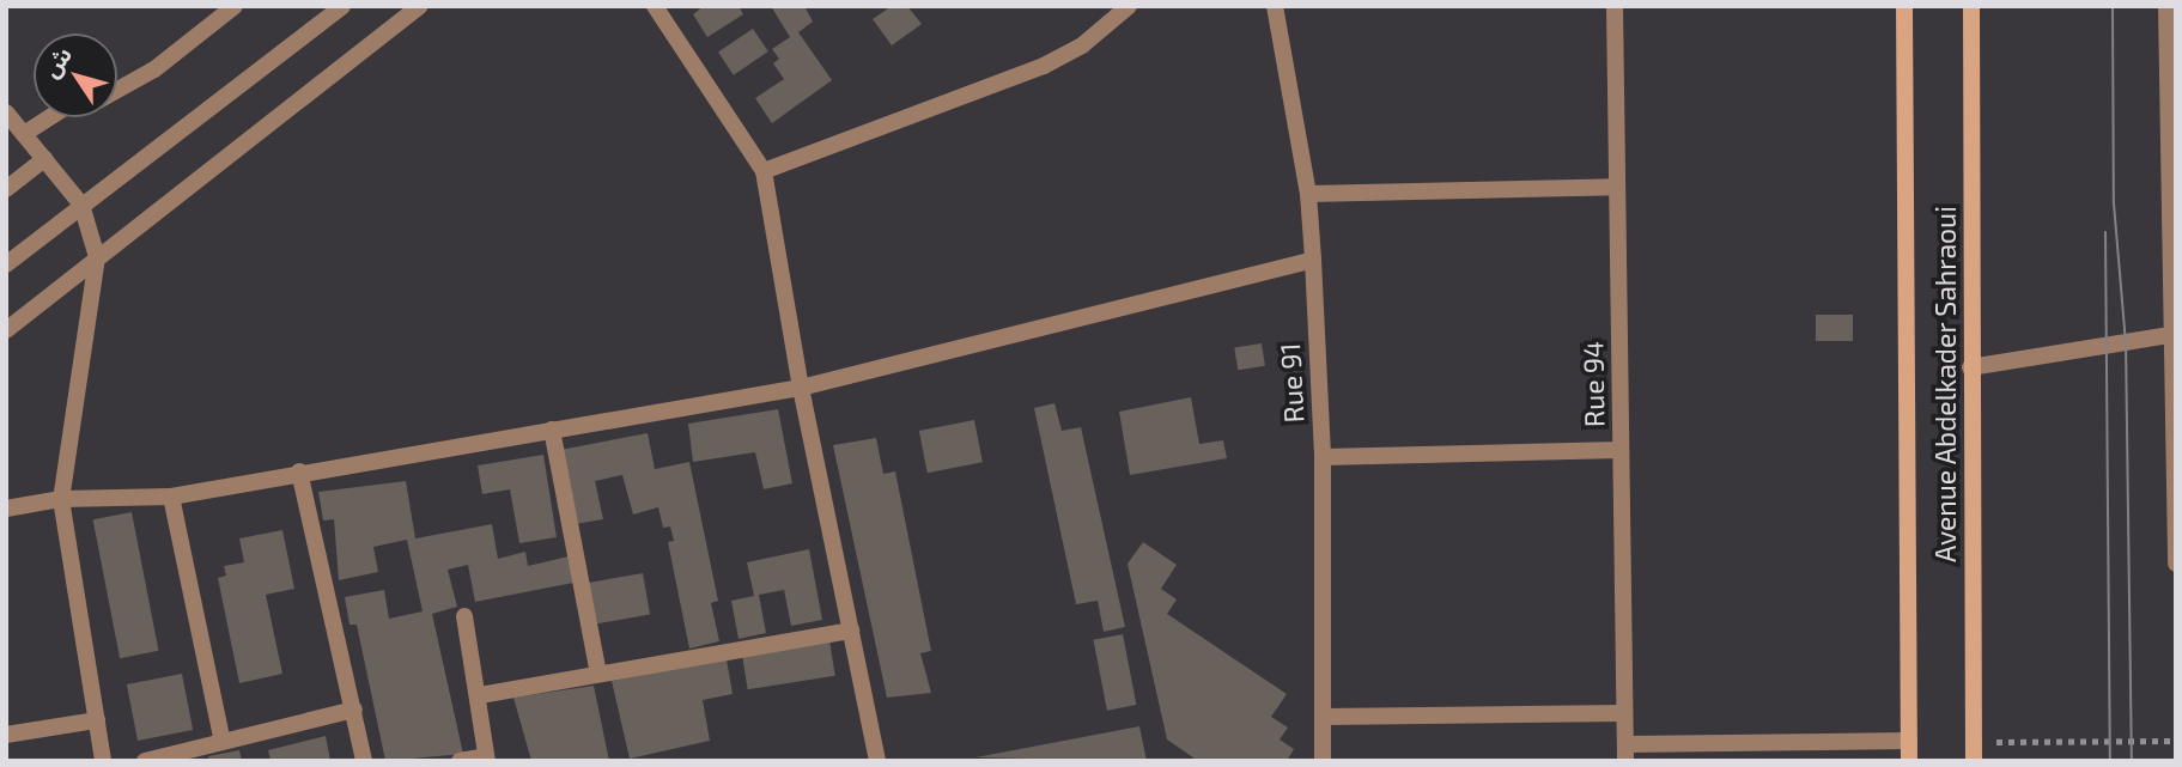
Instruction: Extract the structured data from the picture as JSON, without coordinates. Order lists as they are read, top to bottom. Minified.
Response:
{"streets":{"main road":["Avenue Abdelkader Sahraoui"],"street":["Rue 91","Rue 94"]},"north":"top left"}
